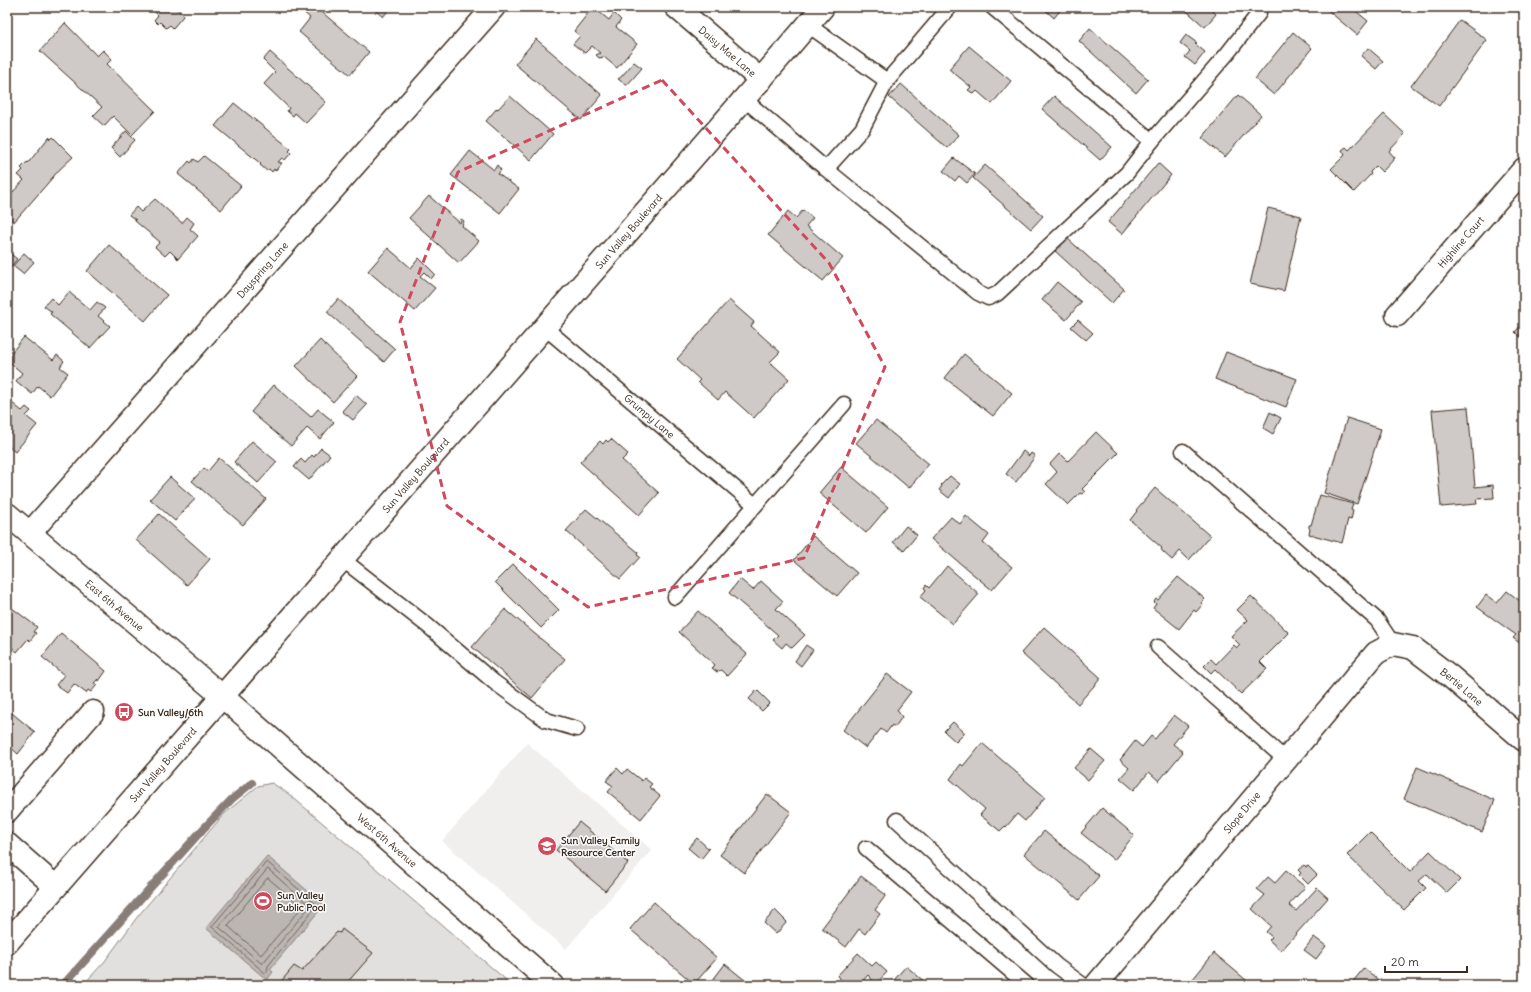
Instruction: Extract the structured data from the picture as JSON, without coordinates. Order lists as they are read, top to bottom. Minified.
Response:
{"streets":{"street":["Daisy Mae Lane","Sun Valley Boulevard","Highline Court","Dayspring Lane","East 6th Avenue","Bertie Lane","Slope Drive","West 6th Avenue"],"lane":["Grumpy Lane"]},"crossings":[["Daisy Mae Lane","Sun Valley Boulevard"],["Sun Valley Boulevard","Grumpy Lane"],["Sun Valley Boulevard","East 6th Avenue"],["Sun Valley Boulevard","West 6th Avenue"],["Dayspring Lane","East 6th Avenue"],["East 6th Avenue","West 6th Avenue"],["Bertie Lane","Slope Drive"]],"places":{"bus stop":["Sun Valley/6th"],"school or university":["Sun Valley Family Resource Center"],"sports":["Sun Valley Public Pool"]},"scale_bar":"20 m"}
